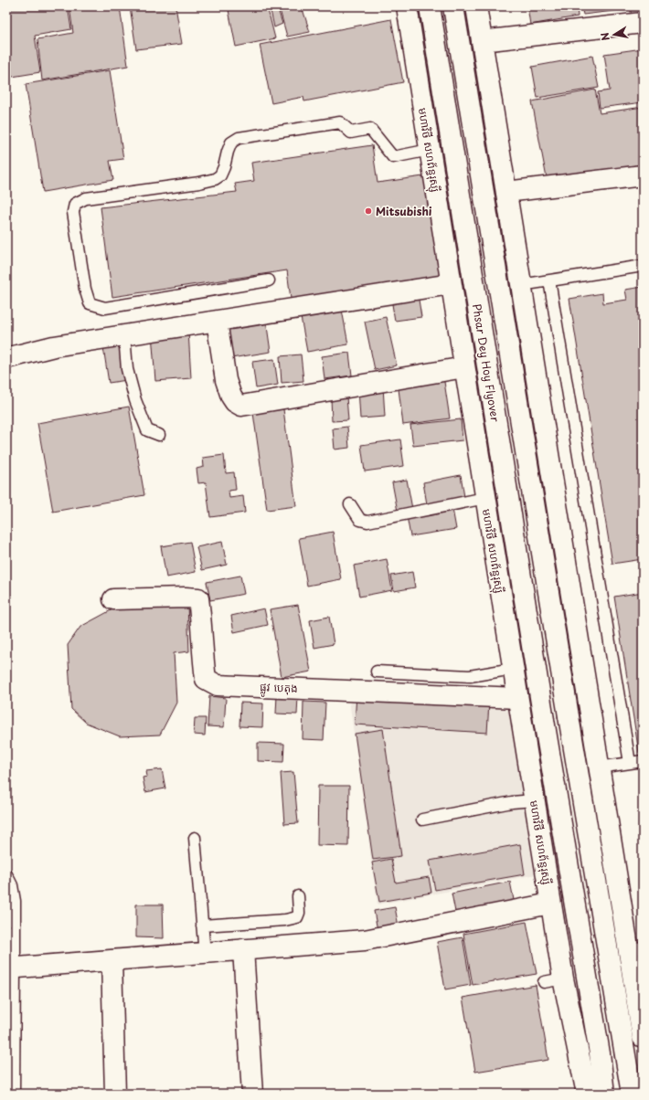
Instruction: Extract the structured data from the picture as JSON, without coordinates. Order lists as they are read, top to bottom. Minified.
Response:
{"streets":{"main road":["មហាវិថី សហព័ន្ធរុស្ស៊ី","Phsar Dey Hoy Flyover","ផ្លូវ បេតុង"]},"crossings":[["មហាវិថី សហព័ន្ធរុស្ស៊ី","ផ្លូវ បេតុង"]],"places":["Mitsubishi"],"north":"left"}
